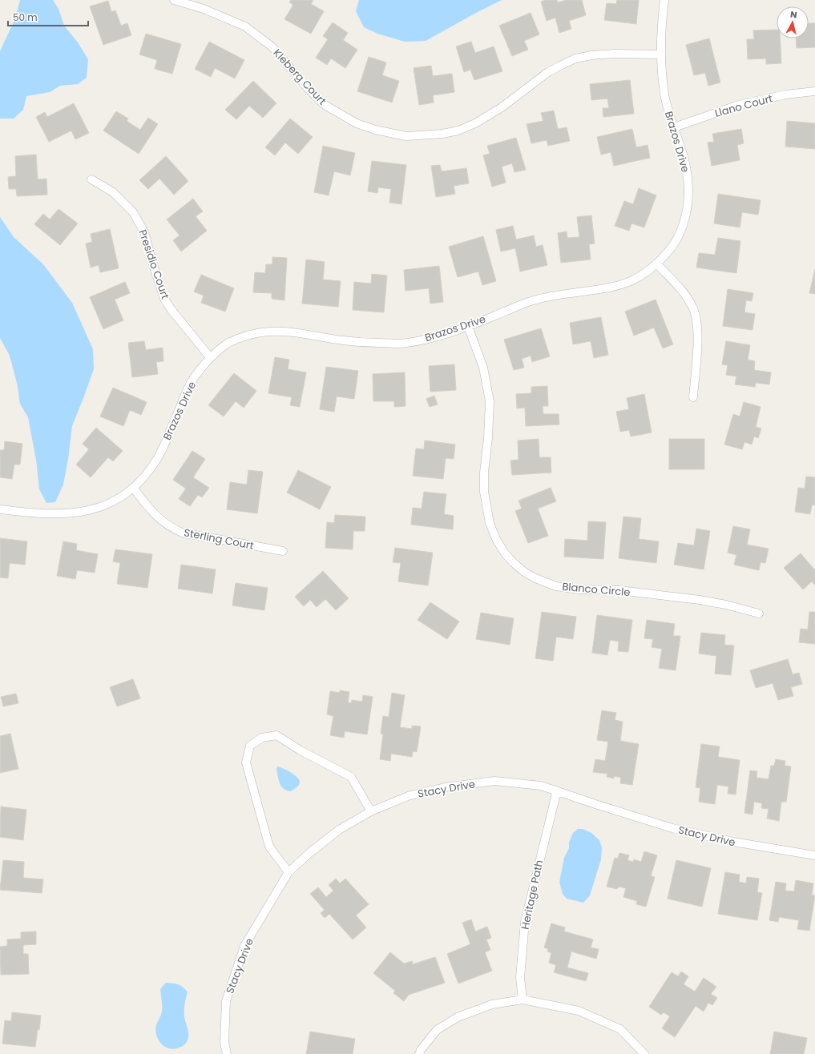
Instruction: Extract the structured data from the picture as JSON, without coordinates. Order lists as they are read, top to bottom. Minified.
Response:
{"streets":{"street":["Kleberg Court","Llano Court","Brazos Drive","Presidio Court","Sterling Court","Blanco Circle","Stacy Drive","Heritage Path"]},"crossings":[["Kleberg Court","Brazos Drive"],["Llano Court","Brazos Drive"],["Brazos Drive","Presidio Court"],["Brazos Drive","Sterling Court"],["Brazos Drive","Blanco Circle"],["Stacy Drive","Heritage Path"]],"scale_bar":"50 m","north":"top"}
